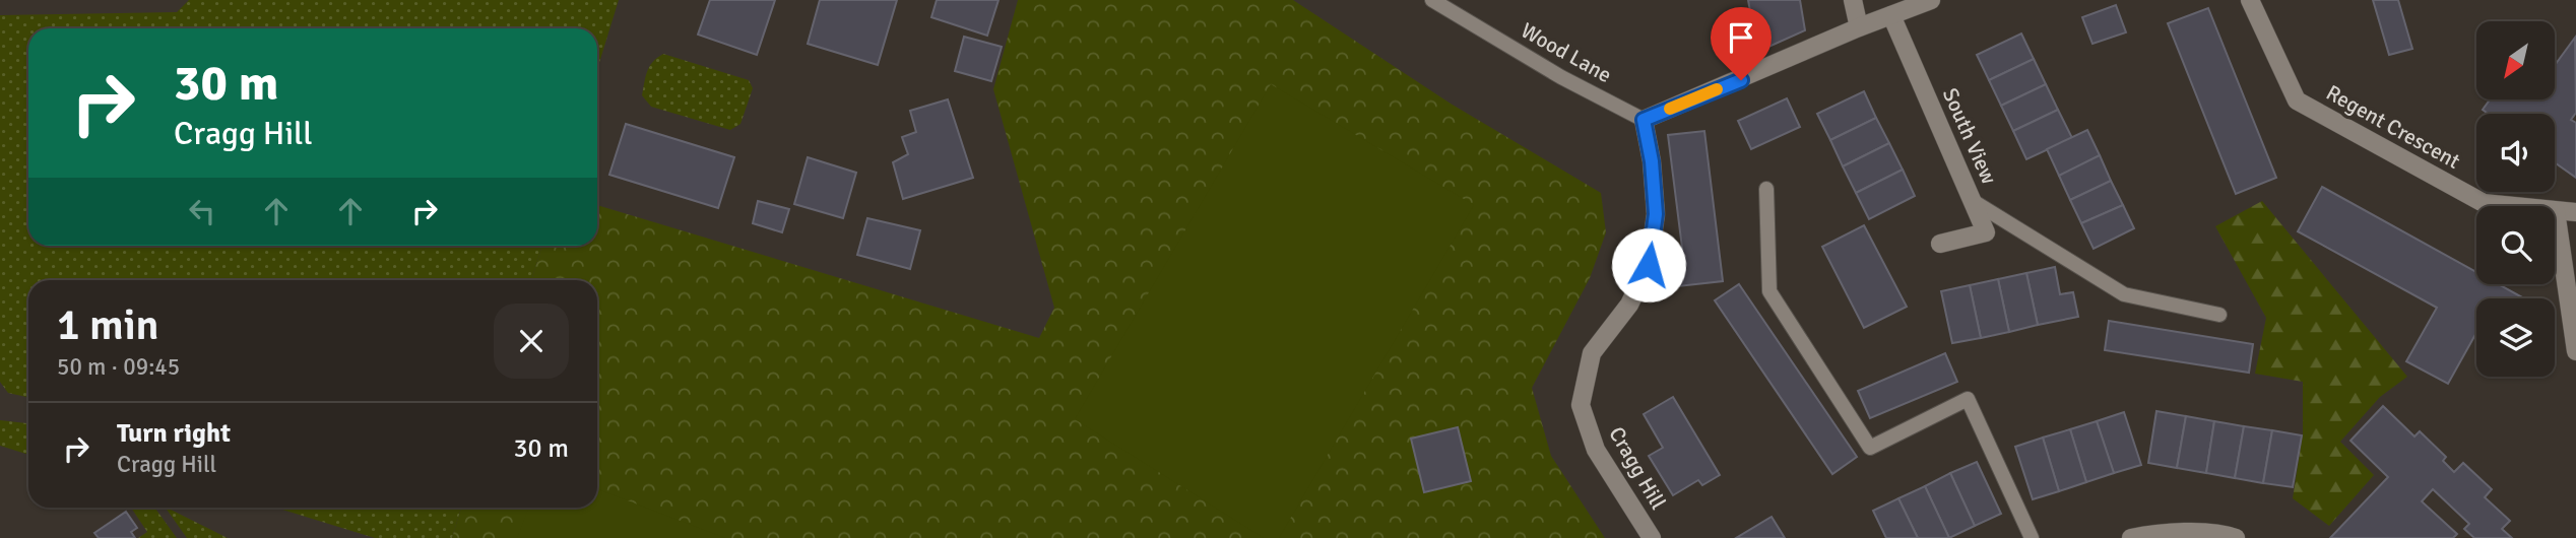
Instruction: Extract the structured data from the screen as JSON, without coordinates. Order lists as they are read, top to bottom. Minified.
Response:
{"streets":{"street":["Regent Crescent","South View","Cragg Hill"],"lane":["Wood Lane"]},"crossings":[["Wood Lane","Cragg Hill"]],"north":"bottom left","page":{"turn":["30 m","Cragg Hill"],"heading":["1 min","50 m · 09:45"],"list":[{"name":"Turn right","note":"Cragg Hill","value":"30 m"}]}}
